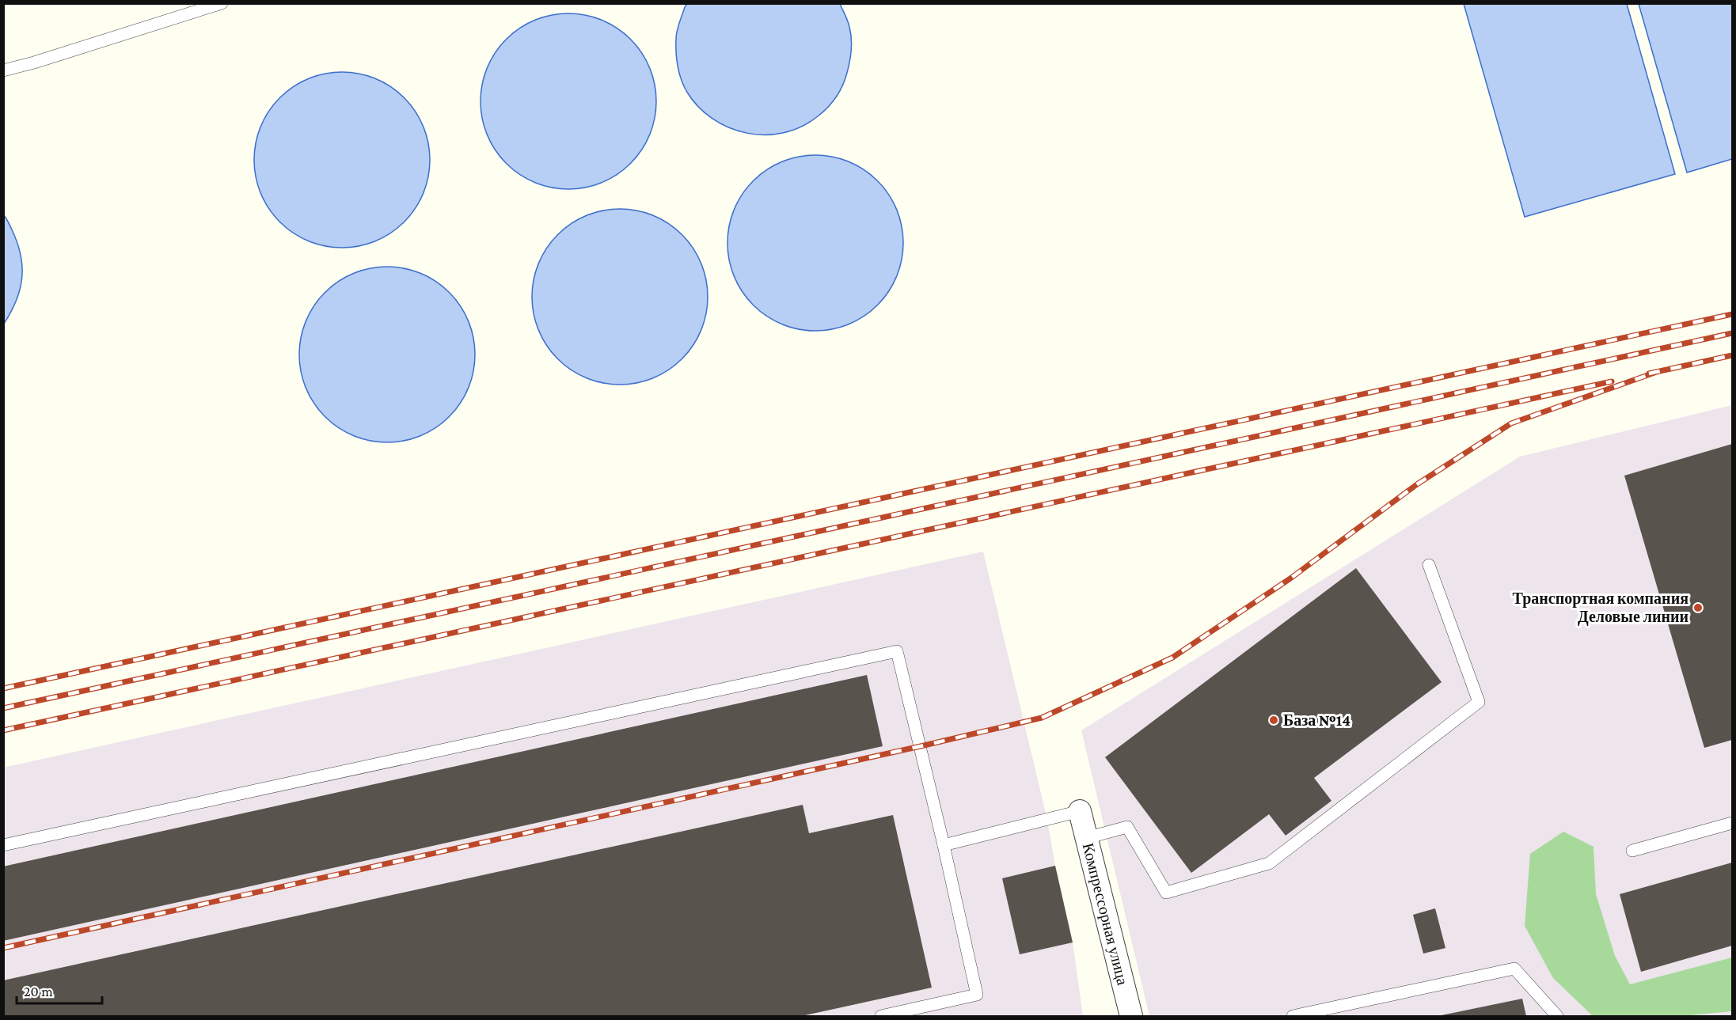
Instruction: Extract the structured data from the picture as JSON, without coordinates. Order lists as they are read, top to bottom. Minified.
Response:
{"streets":{"street":["Компрессорная улица"]},"places":["Транспортная компания Деловые линии","База №14"],"scale_bar":"20 m"}
